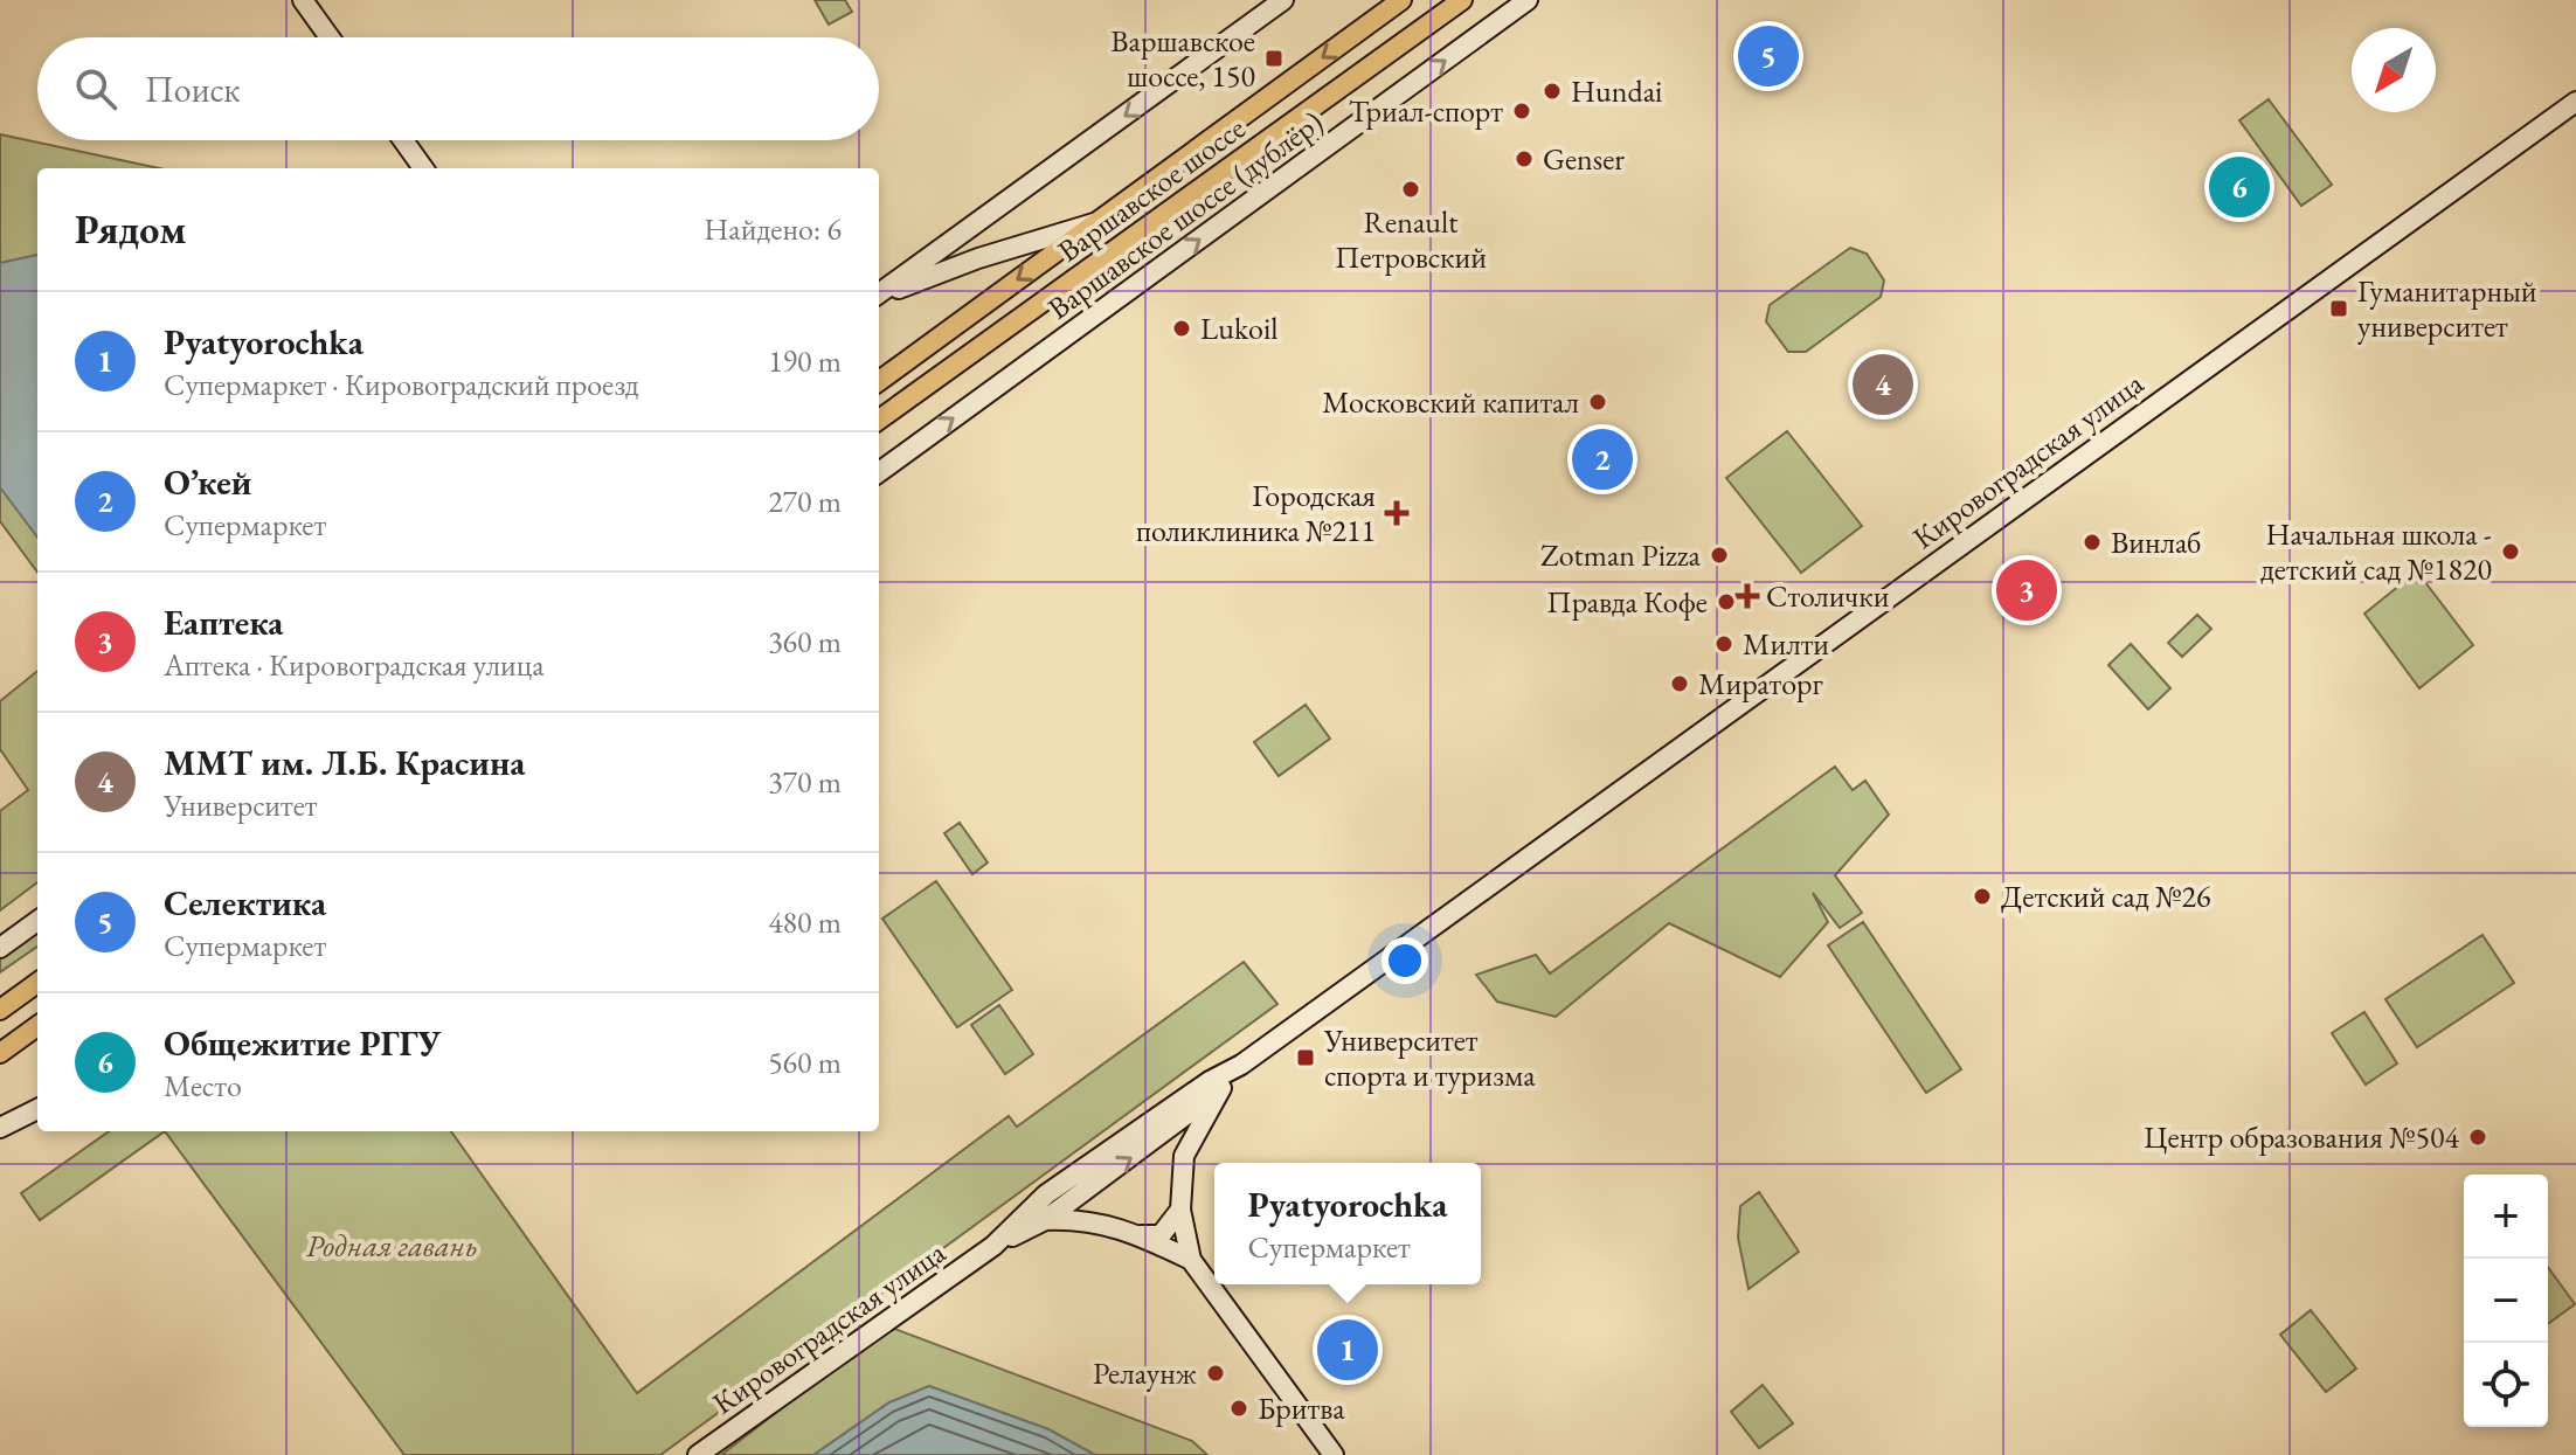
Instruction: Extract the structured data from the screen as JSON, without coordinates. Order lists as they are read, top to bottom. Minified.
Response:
{"streets":{"main road":["Варшавское шоссе"],"street":["Варшавское шоссе (дублёр)","Кировоградская улица"]},"parks":["Родная гавань"],"places":{"transit":["Варшавское шоссе, 150","Гуманитарный университет","Университет спорта и туризма"],"other":["Hundai","Триал-спорт","Genser","Renault Петровский","Lukoil","Московский капитал","Винлаб","Начальная школа - детский сад №1820","Zotman Pizza","Правда Кофе","Милти","Мираторг","Детский сад №26","Центр образования №504","Релаунж","Бритва"],"health":["Городская поликлиника №211","Столички"]},"north":"bottom left","page":{"pins":["5","6","4","2","3","1"],"search":"Поиск","heading":["Рядом","Найдено: 6"],"list":[{"mark":"1","name":"Pyatyorochka","note":"Супермаркет · Кировоградский проезд","value":"190 m"},{"mark":"2","name":"О’кей","note":"Супермаркет","value":"270 m"},{"mark":"3","name":"Еаптека","note":"Аптека · Кировоградская улица","value":"360 m"},{"mark":"4","name":"ММТ им. Л.Б. Красина","note":"Университет","value":"370 m"},{"mark":"5","name":"Селектика","note":"Супермаркет","value":"480 m"},{"mark":"6","name":"Общежитие РГГУ","note":"Место","value":"560 m"}],"popup":["Pyatyorochka","Супермаркет"],"map_buttons":["+","−"]}}
